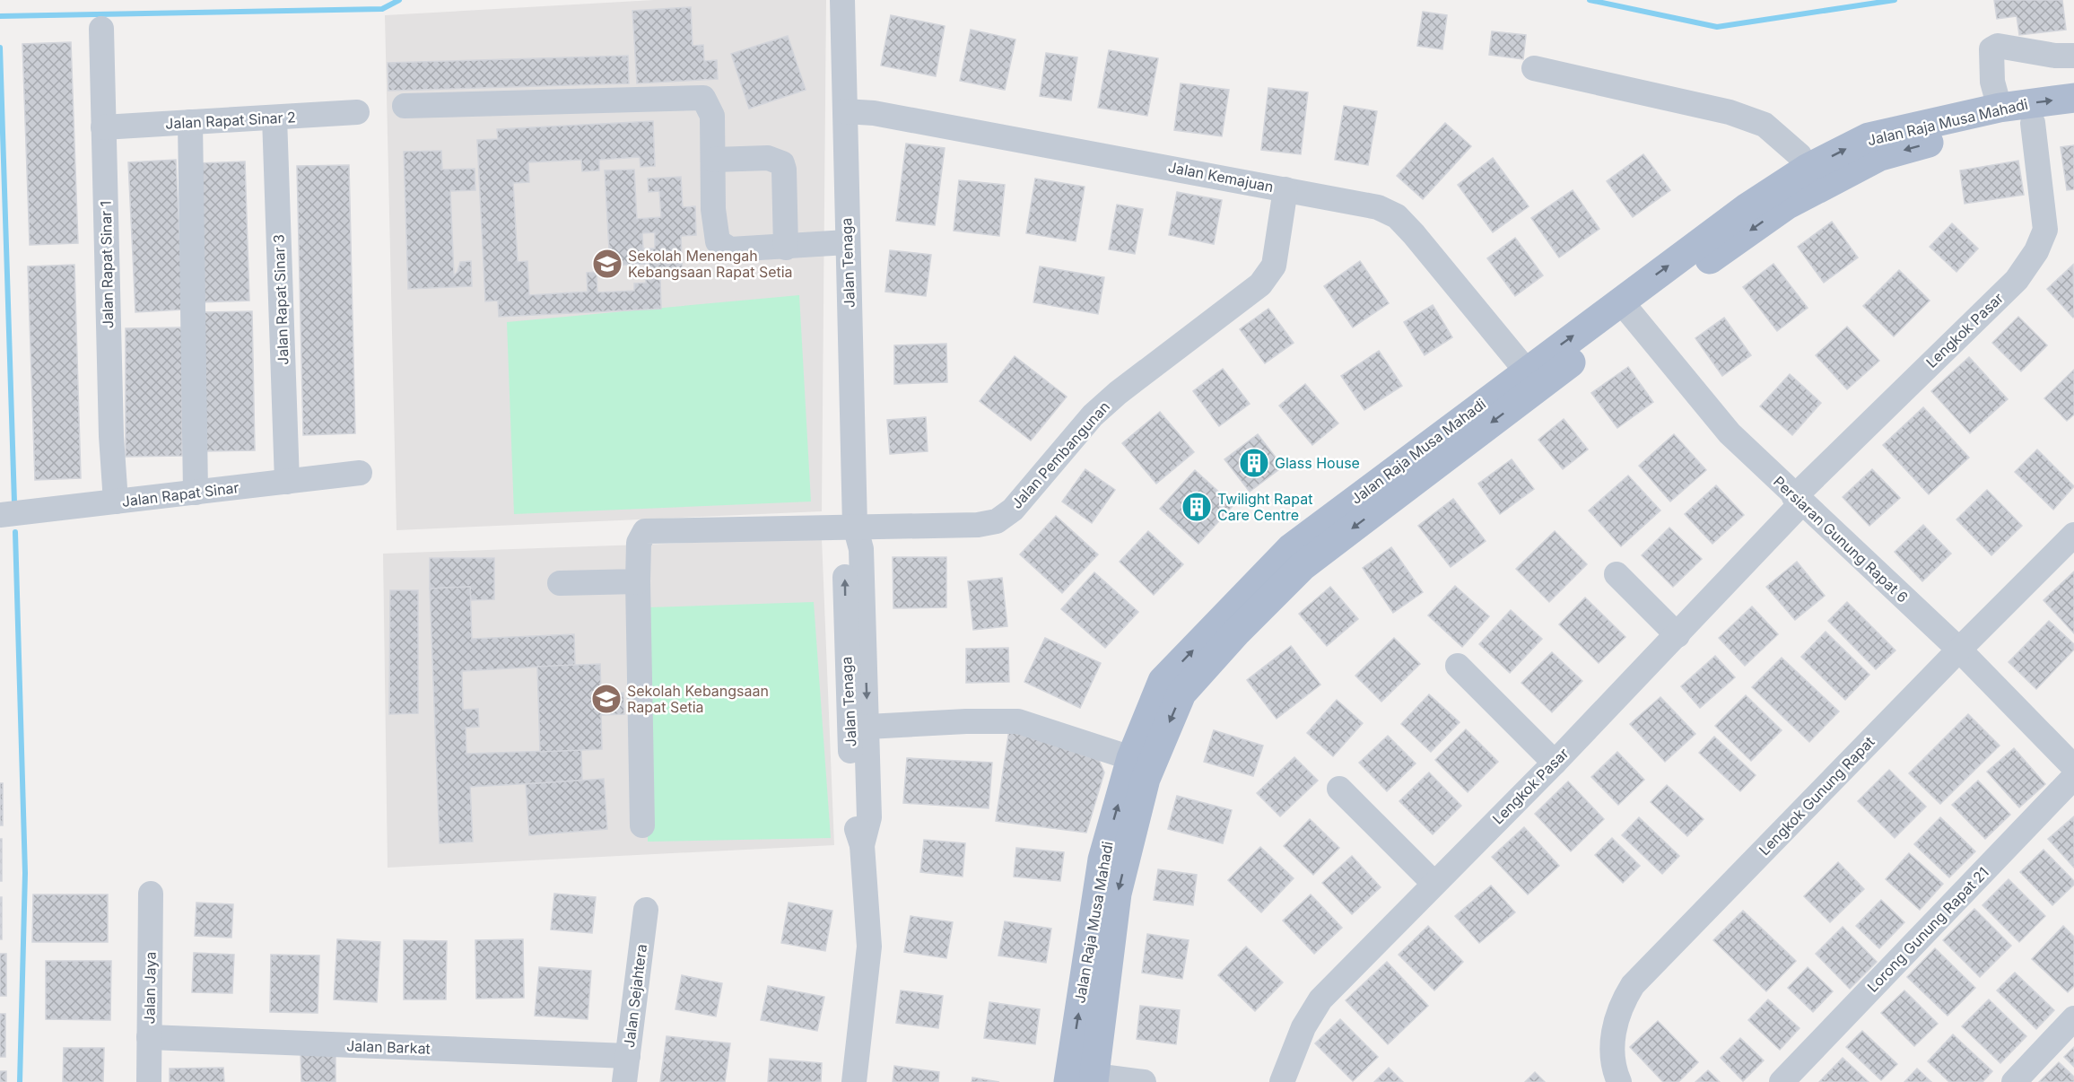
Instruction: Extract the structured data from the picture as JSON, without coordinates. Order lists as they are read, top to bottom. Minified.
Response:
{"streets":{"main road":["Jalan Raja Musa Mahadi"],"street":["Jalan Rapat Sinar 2","Jalan Kemajuan","Jalan Tenaga","Jalan Rapat Sinar 1","Jalan Rapat Sinar 3","Lengkok Pasar","Jalan Pembangunan","Jalan Rapat Sinar","Persiaran Gunung Rapat 6","Lengkok Gunung Rapat","Lorong Gunung Rapat 21","Jalan Jaya","Jalan Sejahtera","Jalan Barkat"]},"crossings":[["Jalan Rapat Sinar 2","Jalan Rapat Sinar 1"],["Jalan Rapat Sinar 2","Jalan Rapat Sinar 3"],["Jalan Raja Musa Mahadi","Jalan Kemajuan"],["Jalan Raja Musa Mahadi","Lengkok Pasar"],["Jalan Raja Musa Mahadi","Persiaran Gunung Rapat 6"],["Jalan Kemajuan","Jalan Tenaga"],["Jalan Kemajuan","Jalan Pembangunan"],["Jalan Tenaga","Jalan Pembangunan"],["Jalan Rapat Sinar 1","Jalan Rapat Sinar"],["Jalan Rapat Sinar 3","Jalan Rapat Sinar"],["Lengkok Pasar","Persiaran Gunung Rapat 6"],["Persiaran Gunung Rapat 6","Lengkok Gunung Rapat"],["Jalan Jaya","Jalan Barkat"],["Jalan Sejahtera","Jalan Barkat"]],"places":{"school or university":["Sekolah Menengah Kebangsaan Rapat Setia","Sekolah Kebangsaan Rapat Setia"],"building":["Glass House","Twilight Rapat Care Centre"]}}
